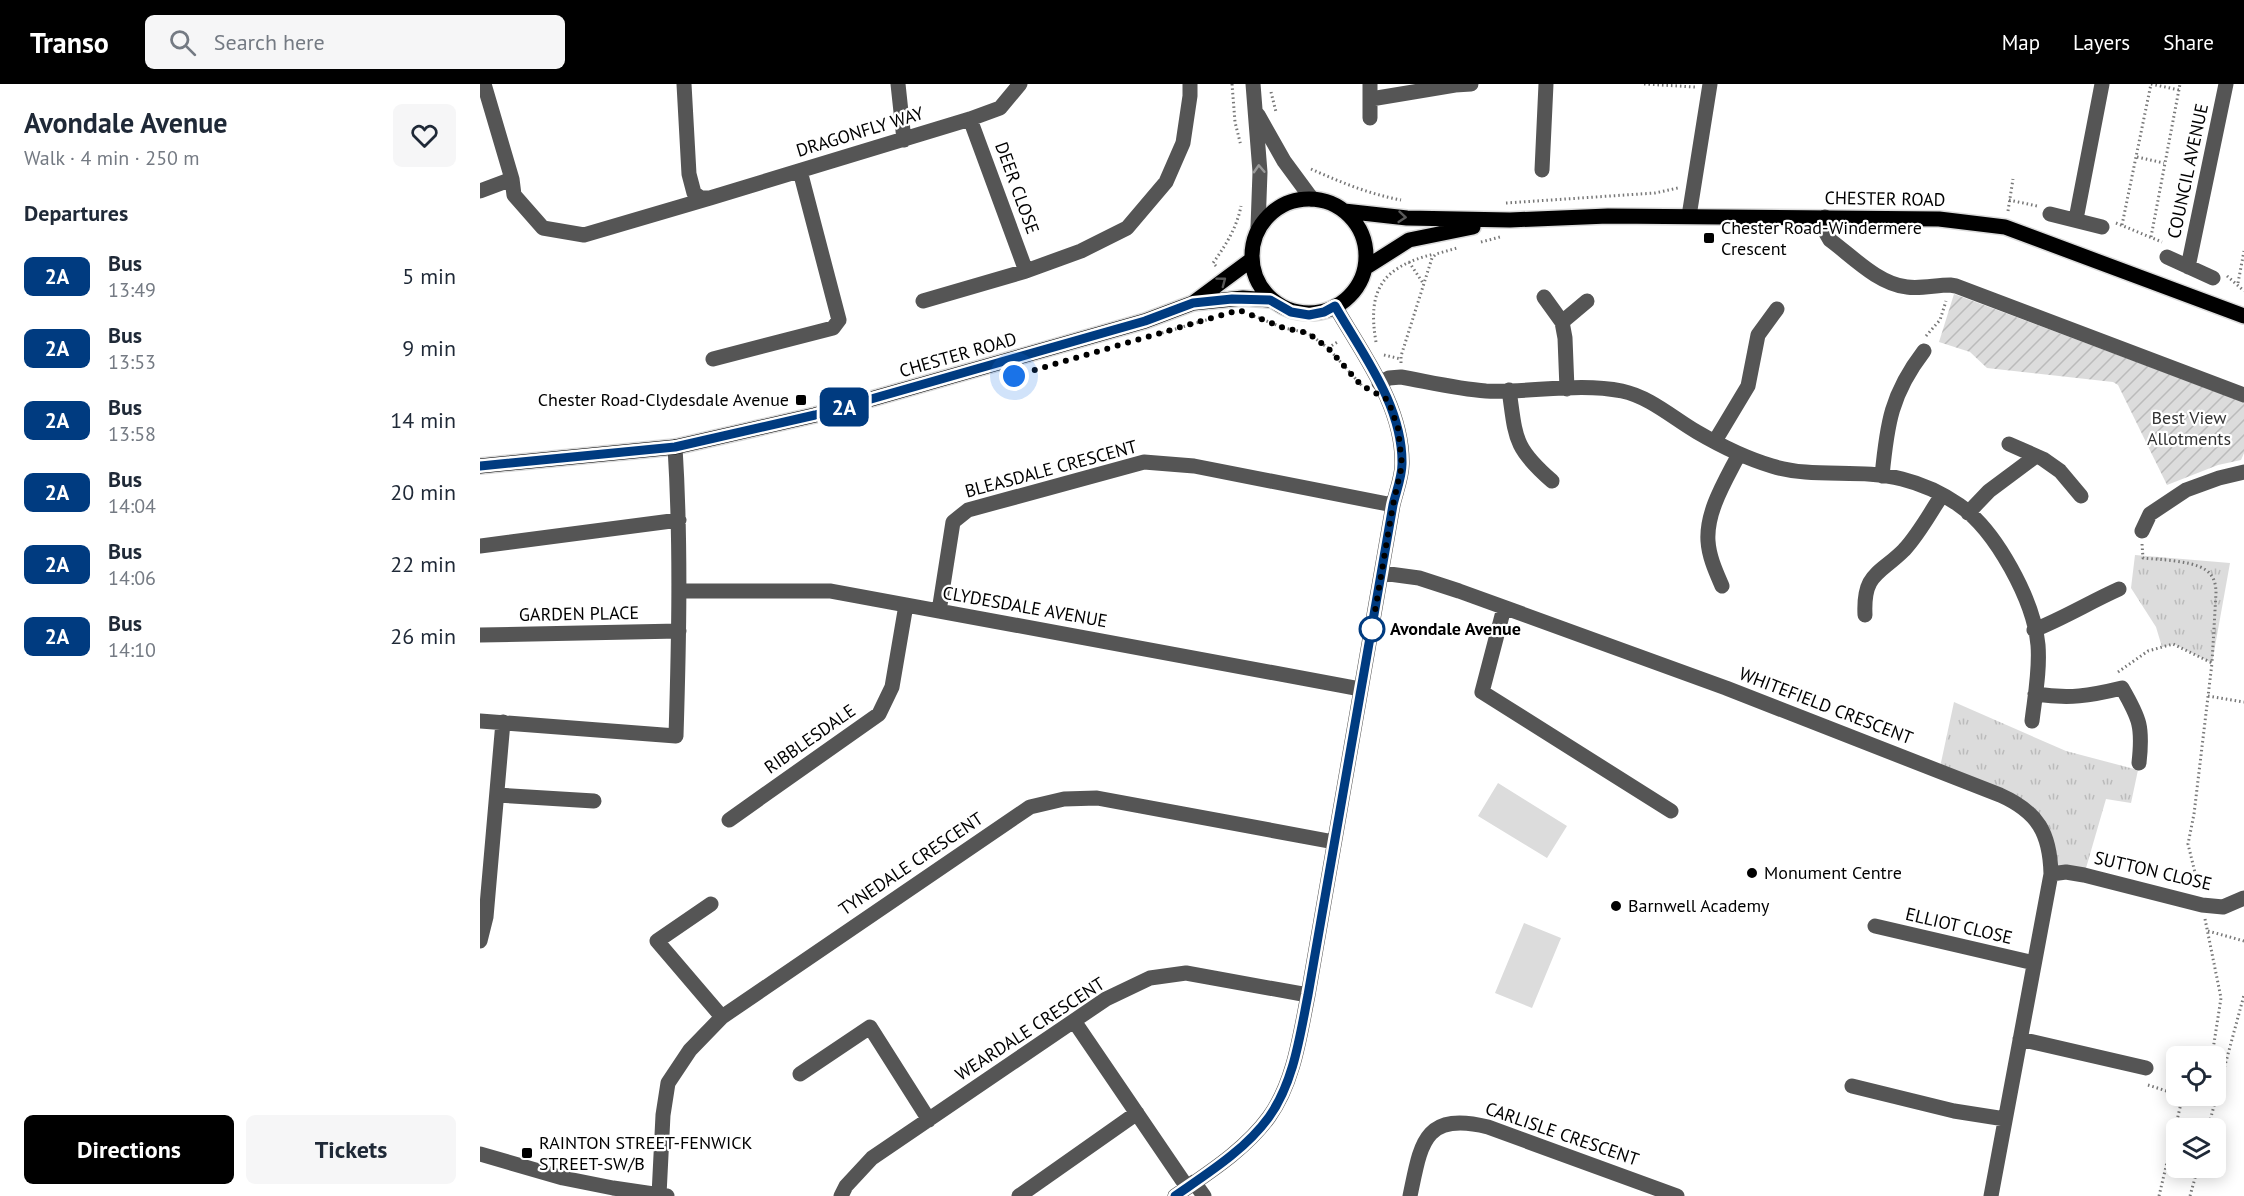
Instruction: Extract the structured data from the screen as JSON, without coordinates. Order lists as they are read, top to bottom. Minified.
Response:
{"streets":{"main road":["CHESTER ROAD"],"street":["DRAGONFLY WAY","COUNCIL AVENUE","DEER CLOSE","BLEASDALE CRESCENT","CLYDESDALE AVENUE","GARDEN PLACE","WHITEFIELD CRESCENT","RIBBLESDALE","TYNEDALE CRESCENT","SUTTON CLOSE","ELLIOT CLOSE","WEARDALE CRESCENT","CARLISLE CRESCENT"]},"crossings":[["DRAGONFLY WAY","DEER CLOSE"],["BLEASDALE CRESCENT","CLYDESDALE AVENUE"],["CLYDESDALE AVENUE","RIBBLESDALE"],["WHITEFIELD CRESCENT","SUTTON CLOSE"],["WHITEFIELD CRESCENT","ELLIOT CLOSE"]],"parks":["Best View Allotments"],"places":{"transit":["Chester Road-Windermere Crescent","Chester Road-Clydesdale Avenue","RAINTON STREET-FENWICK STREET-SW/B"],"other":["Avondale Avenue","Monument Centre","Barnwell Academy"]},"lines":["bus line 2A"],"page":{"header":"Transo","search":"Search here","nav":["Map","Layers","Share"],"heading":[["Avondale Avenue","Walk · 4 min · 250 m"],"Departures"],"on_map":"2A","list":[{"mark":"2A","name":"Bus","note":"13:49","value":"5 min"},{"mark":"2A","name":"Bus","note":"13:53","value":"9 min"},{"mark":"2A","name":"Bus","note":"13:58","value":"14 min"},{"mark":"2A","name":"Bus","note":"14:04","value":"20 min"},{"mark":"2A","name":"Bus","note":"14:06","value":"22 min"},{"mark":"2A","name":"Bus","note":"14:10","value":"26 min"}],"buttons":["Directions","Tickets"]}}
